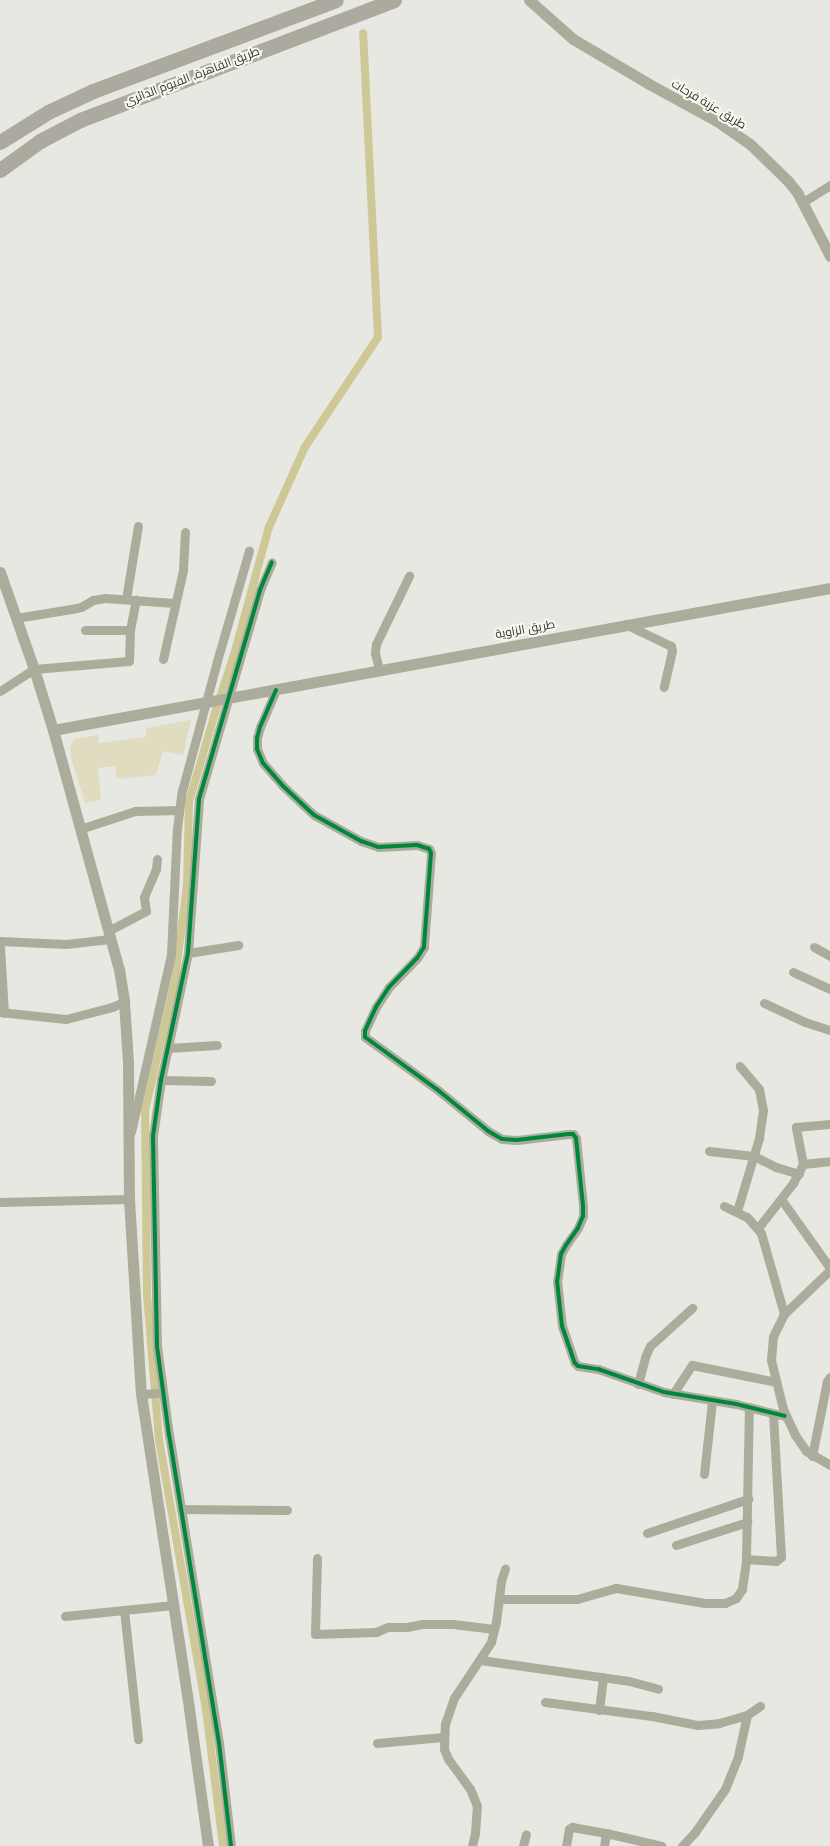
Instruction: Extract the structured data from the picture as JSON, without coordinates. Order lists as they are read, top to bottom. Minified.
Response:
{"streets":{"highway":["طريق القاهرة, الفيوم الدائري"],"street":["طريق عزبة فرحات","طريق الزاوية"]}}
